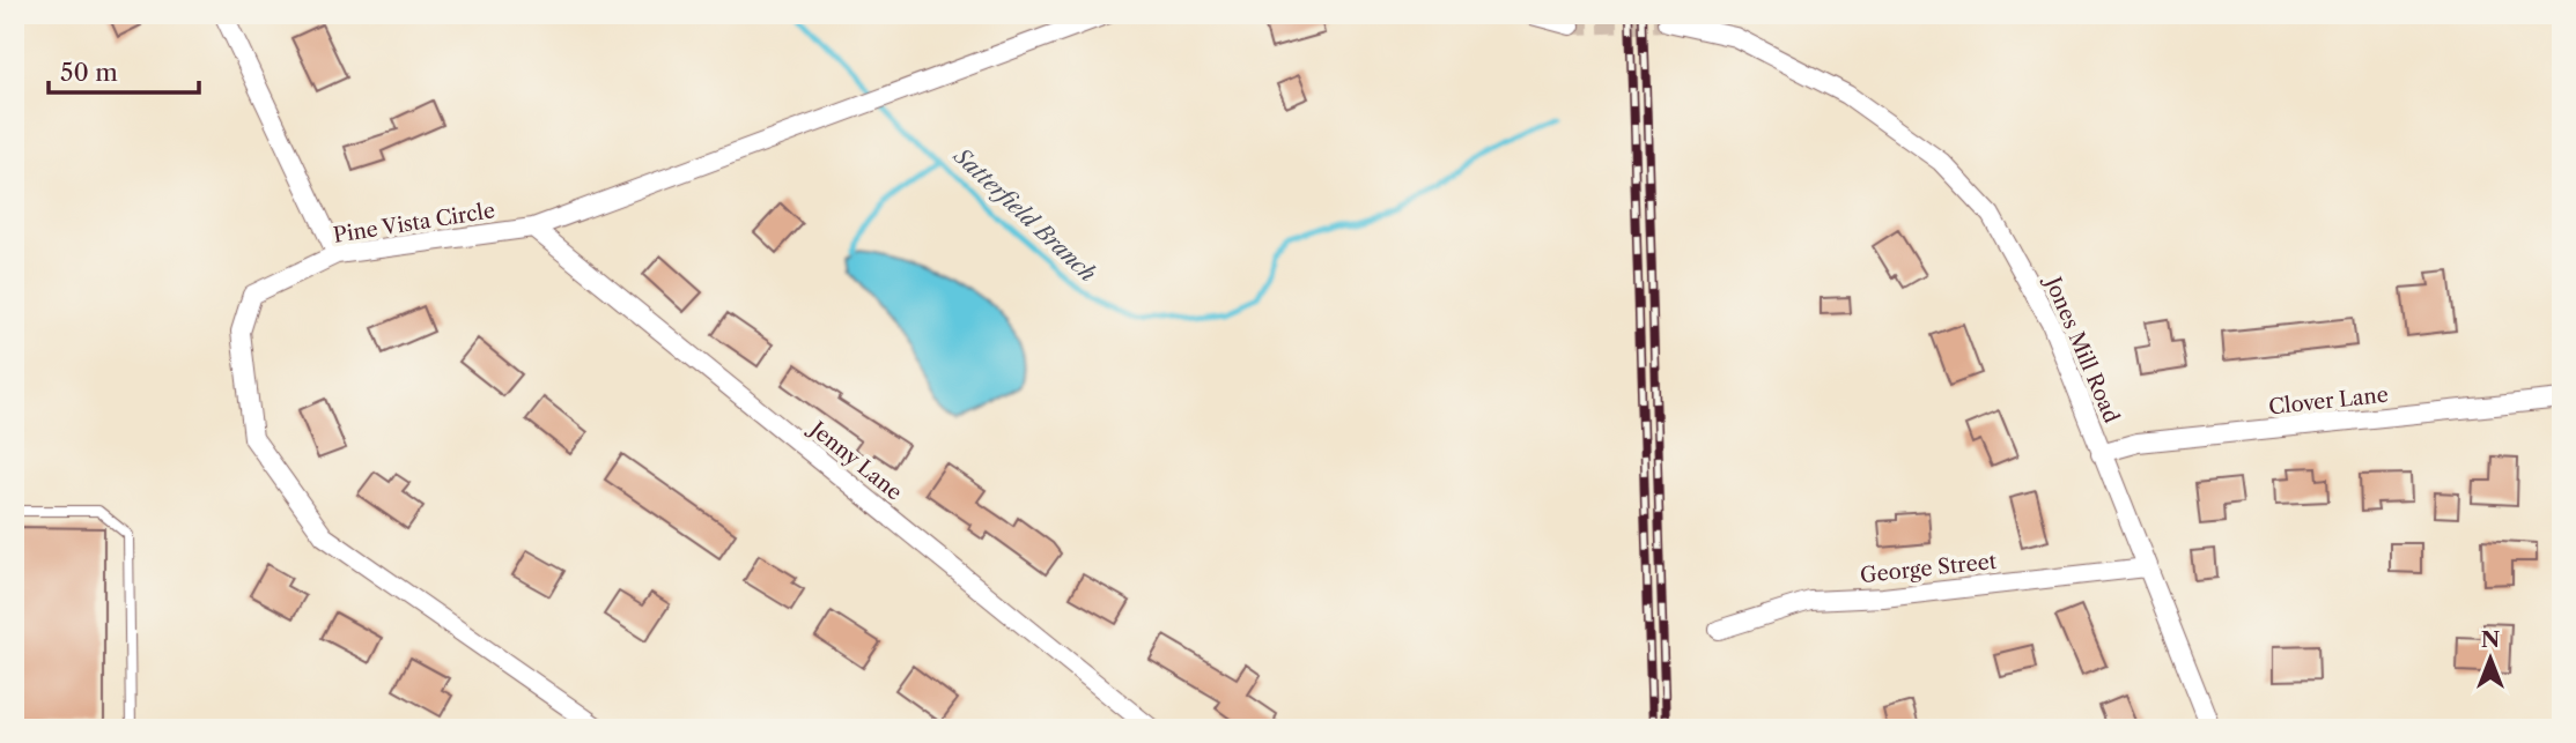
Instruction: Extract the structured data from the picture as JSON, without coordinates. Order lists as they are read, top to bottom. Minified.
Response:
{"streets":{"street":["Pine Vista Circle","Jones Mill Road","Clover Lane","Jenny Lane","George Street"]},"crossings":[["Pine Vista Circle","Jenny Lane"],["Jones Mill Road","Clover Lane"],["Jones Mill Road","George Street"]],"water":["Satterfield Branch"],"scale_bar":"50 m","north":"top"}
